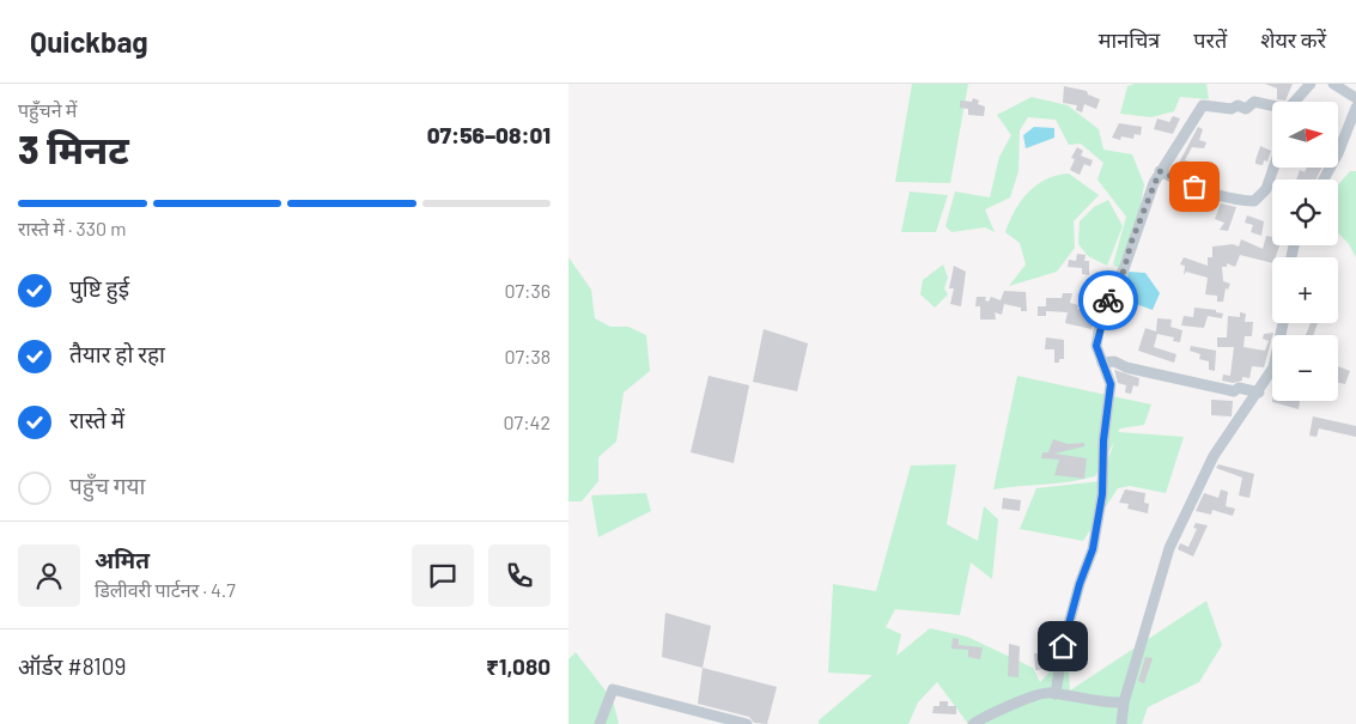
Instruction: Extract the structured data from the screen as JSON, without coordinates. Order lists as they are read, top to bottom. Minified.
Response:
{"north":"right","page":{"header":"Quickbag","nav":["मानचित्र","परतें","शेयर करें"],"heading":["3 मिनट","पहुँचने में","07:56–08:01"],"panel":["अमित","डिलीवरी पार्टनर · 4.7","ऑर्डर #8109","₹1,080"],"map_buttons":["+","−"],"bar":"रास्ते में · 330 m","list":[["पुष्टि हुई","07:36"],["तैयार हो रहा","07:38"],["रास्ते में","07:42"],"पहुँच गया"]}}
